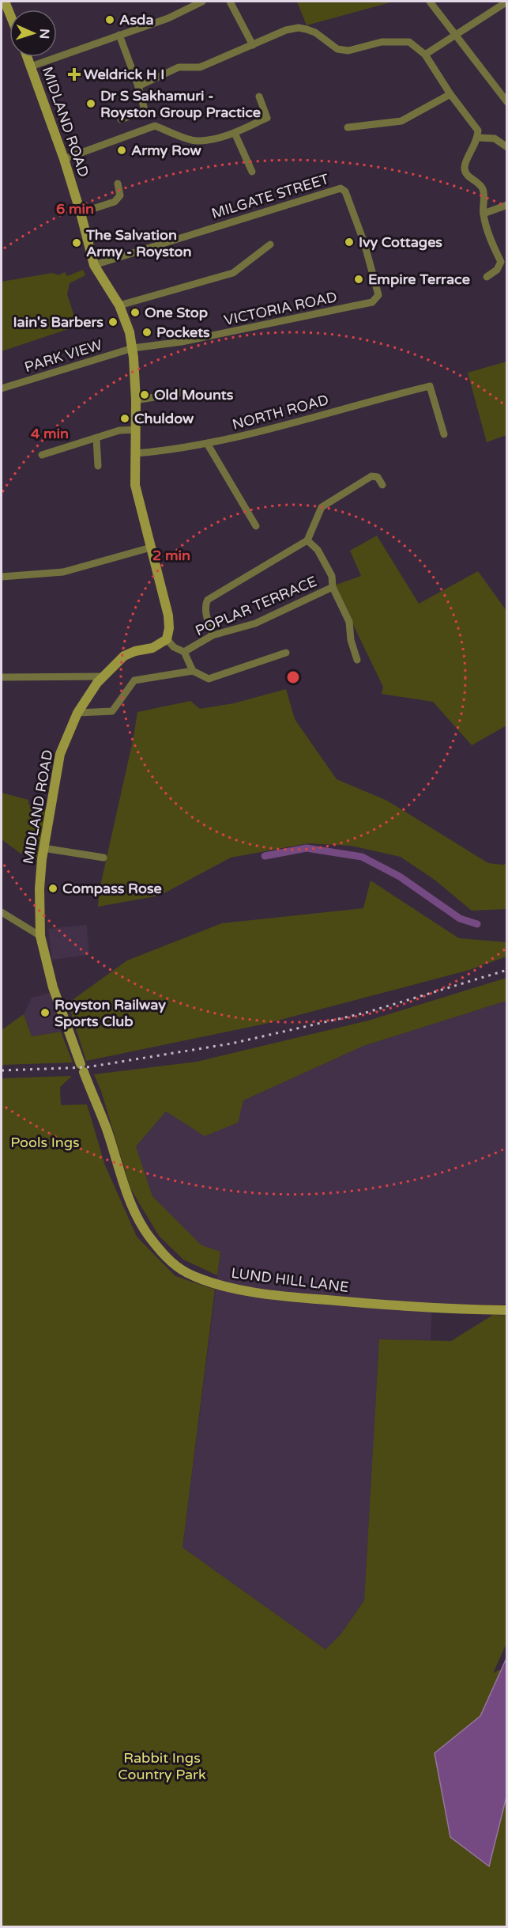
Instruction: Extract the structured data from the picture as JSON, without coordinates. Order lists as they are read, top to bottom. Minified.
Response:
{"streets":{"main road":["MIDLAND ROAD","LUND HILL LANE"],"street":["MILGATE STREET","VICTORIA ROAD","PARK VIEW","NORTH ROAD","POPLAR TERRACE"]},"crossings":[["MIDLAND ROAD","MILGATE STREET"],["MIDLAND ROAD","VICTORIA ROAD"],["MIDLAND ROAD","PARK VIEW"],["MIDLAND ROAD","NORTH ROAD"],["MIDLAND ROAD","POPLAR TERRACE"],["MIDLAND ROAD","LUND HILL LANE"],["MILGATE STREET","VICTORIA ROAD"],["VICTORIA ROAD","PARK VIEW"]],"parks":["Pools Ings","Rabbit Ings Country Park"],"places":{"other":["Asda","Dr S Sakhamuri - Royston Group Practice","Army Row","Ivy Cottages","The Salvation Army - Royston","Empire Terrace","One Stop","Iain's Barbers","Pockets","Old Mounts","Chuldow","Compass Rose","Royston Railway Sports Club"],"health":["Weldrick H I"]},"north":"right","rings":["6 min","4 min","2 min"]}
